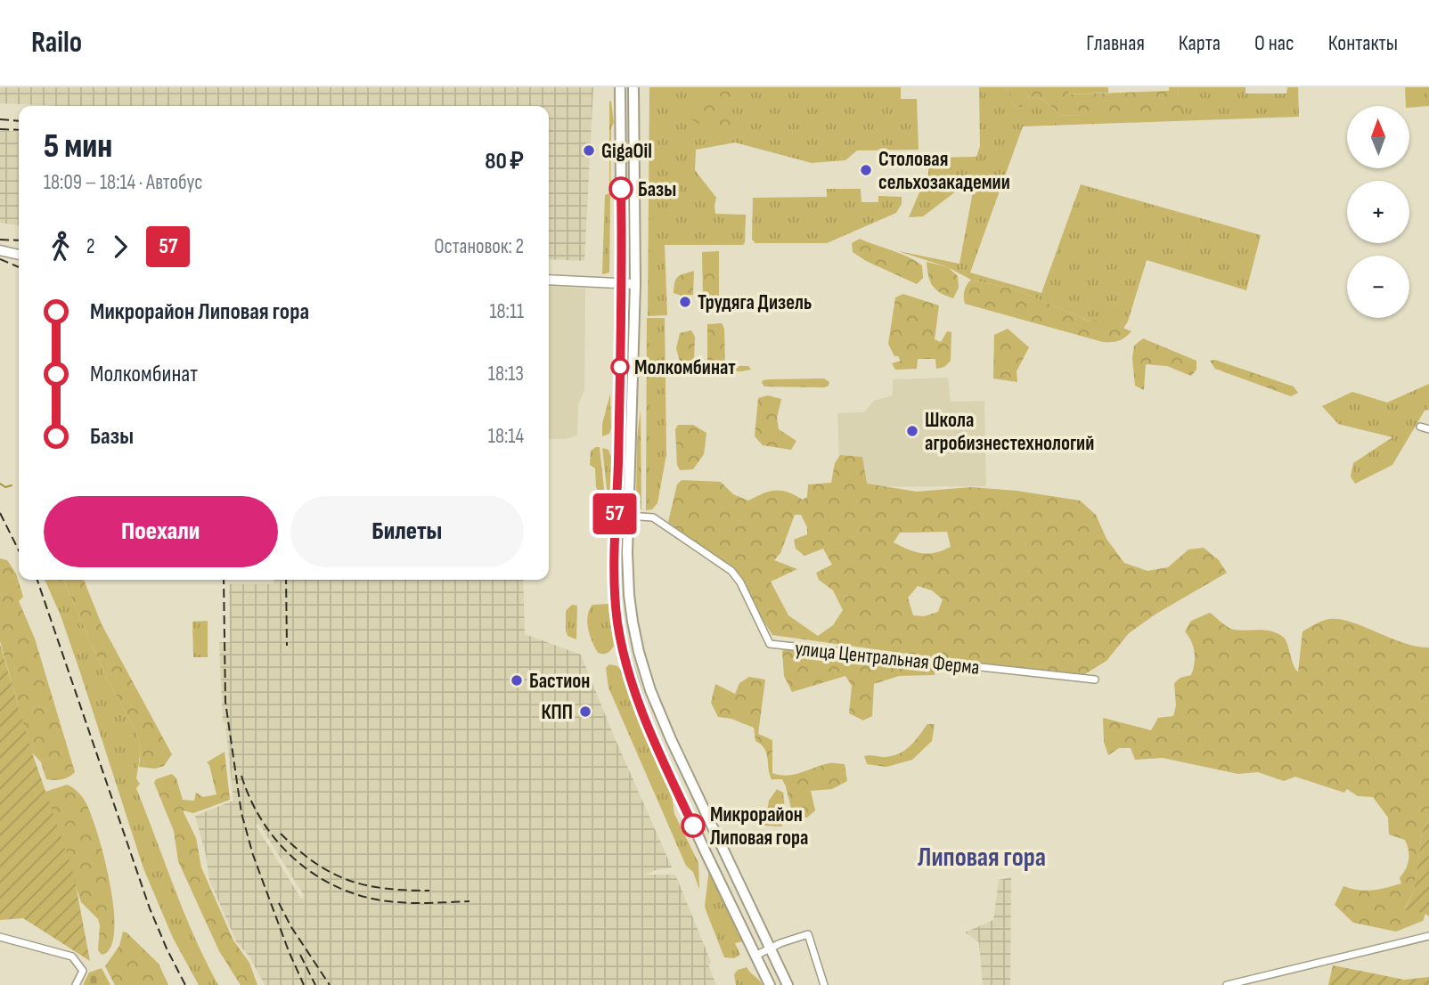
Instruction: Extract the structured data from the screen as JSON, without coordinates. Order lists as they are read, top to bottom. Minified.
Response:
{"streets":{"street":["улица Центральная Ферма"]},"districts":["Липовая гора"],"places":["GigaOil","Столовая сельхозакадемии","Базы","Трудяга Дизель","Молкомбинат","Школа агробизнестехнологий","Бастион","КПП","Микрорайон Липовая гора"],"lines":["bus line 57"],"north":"top","page":{"header":"Railo","nav":["Главная","Карта","О нас","Контакты"],"on_map":"57","map_buttons":["+","−"],"heading":["5 мин","18:09 – 18:14 · Автобус","80 ₽"],"legs":["2","57","Остановок: 2"],"list":[{"name":"Микрорайон Липовая гора","value":"18:11"},{"name":"Молкомбинат","value":"18:13"},{"name":"Базы","value":"18:14"}],"buttons":["Поехали","Билеты"]}}
